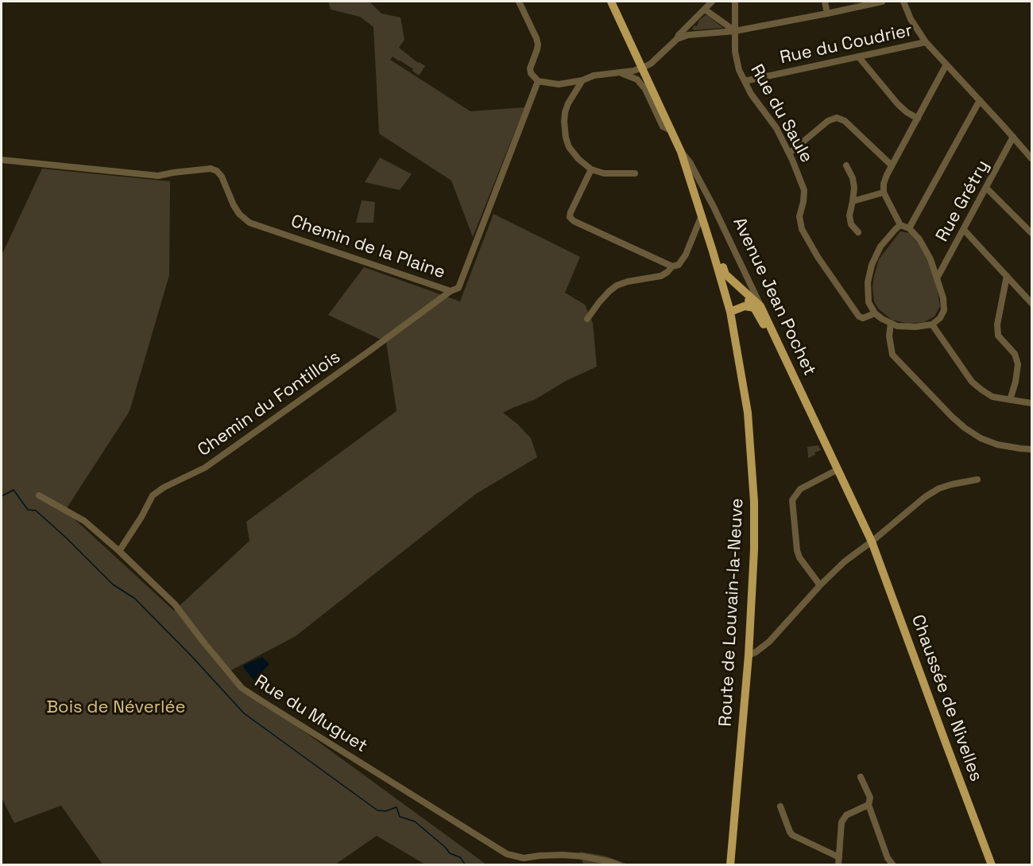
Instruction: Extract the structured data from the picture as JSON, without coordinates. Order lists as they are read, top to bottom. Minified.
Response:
{"streets":{"main road":["Avenue Jean Pochet","Route de Louvain-la-Neuve","Chaussée de Nivelles"],"street":["Rue du Coudrier","Rue du Saule","Rue Grétry","Chemin de la Plaine","Chemin du Fontillois","Rue du Muguet"]},"crossings":[["Rue du Coudrier","Rue du Saule"],["Rue du Saule","Rue Grétry"],["Chemin de la Plaine","Chemin du Fontillois"],["Avenue Jean Pochet","Chaussée de Nivelles"],["Chemin du Fontillois","Rue du Muguet"]],"parks":["Bois de Néverlée"]}
